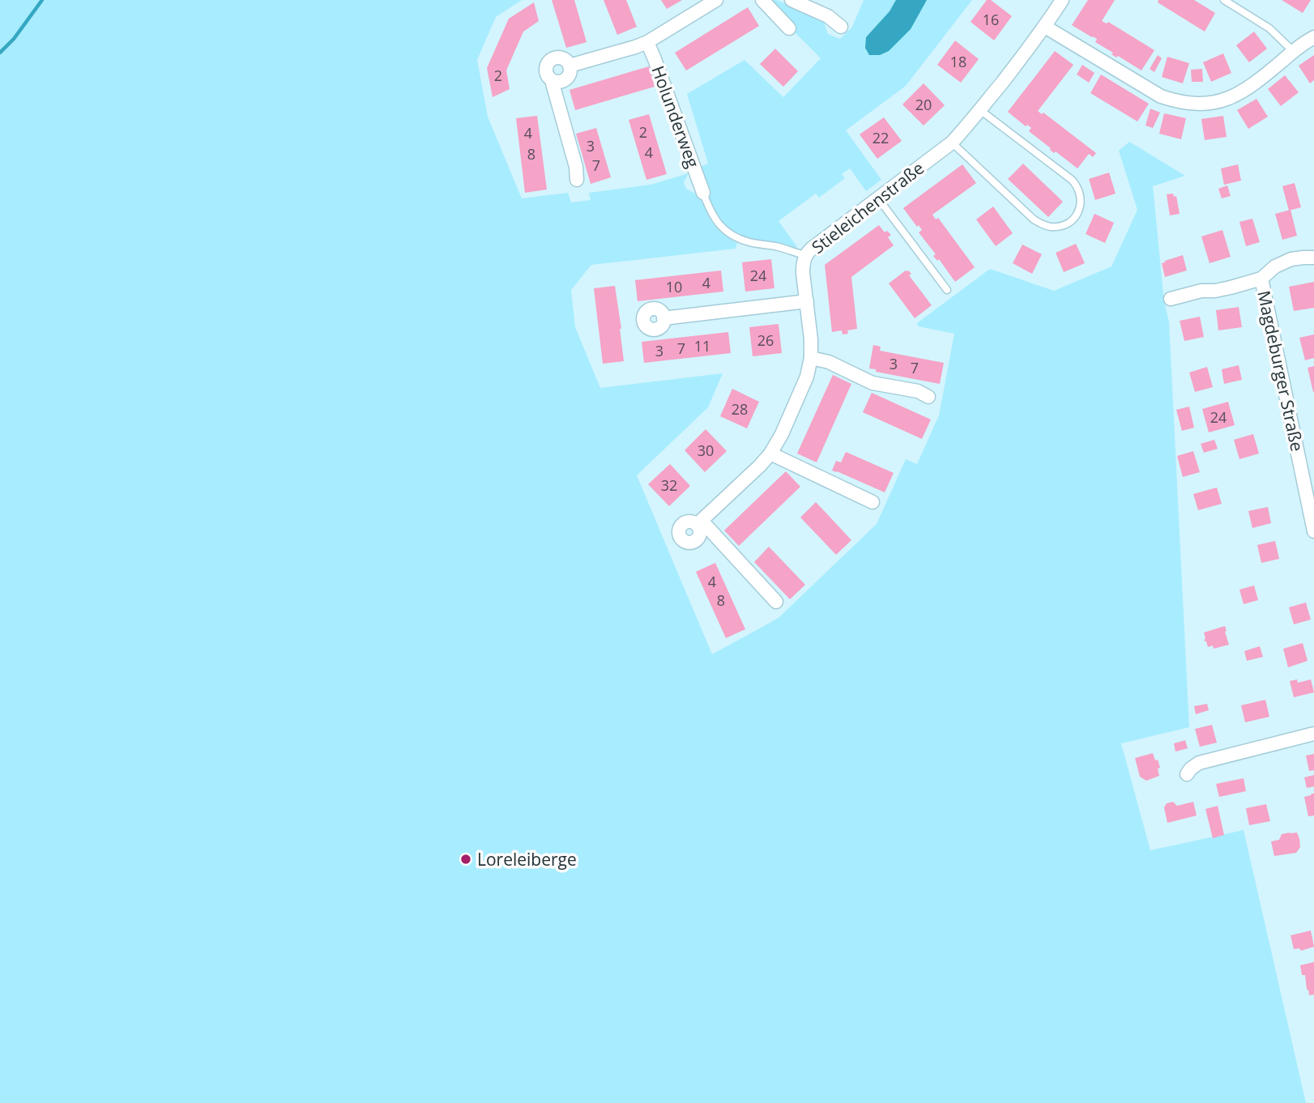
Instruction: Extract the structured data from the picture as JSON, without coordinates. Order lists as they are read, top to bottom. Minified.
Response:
{"streets":{"street":["Holunderweg","Stieleichenstraße","Magdeburger Straße"]},"places":["Loreleiberge"],"house_numbers":["16","18","2","20","2","4","22","3","4","8","7","24","4","10","26","11","7","3","3","7","28","24","30","32","4","8"]}
